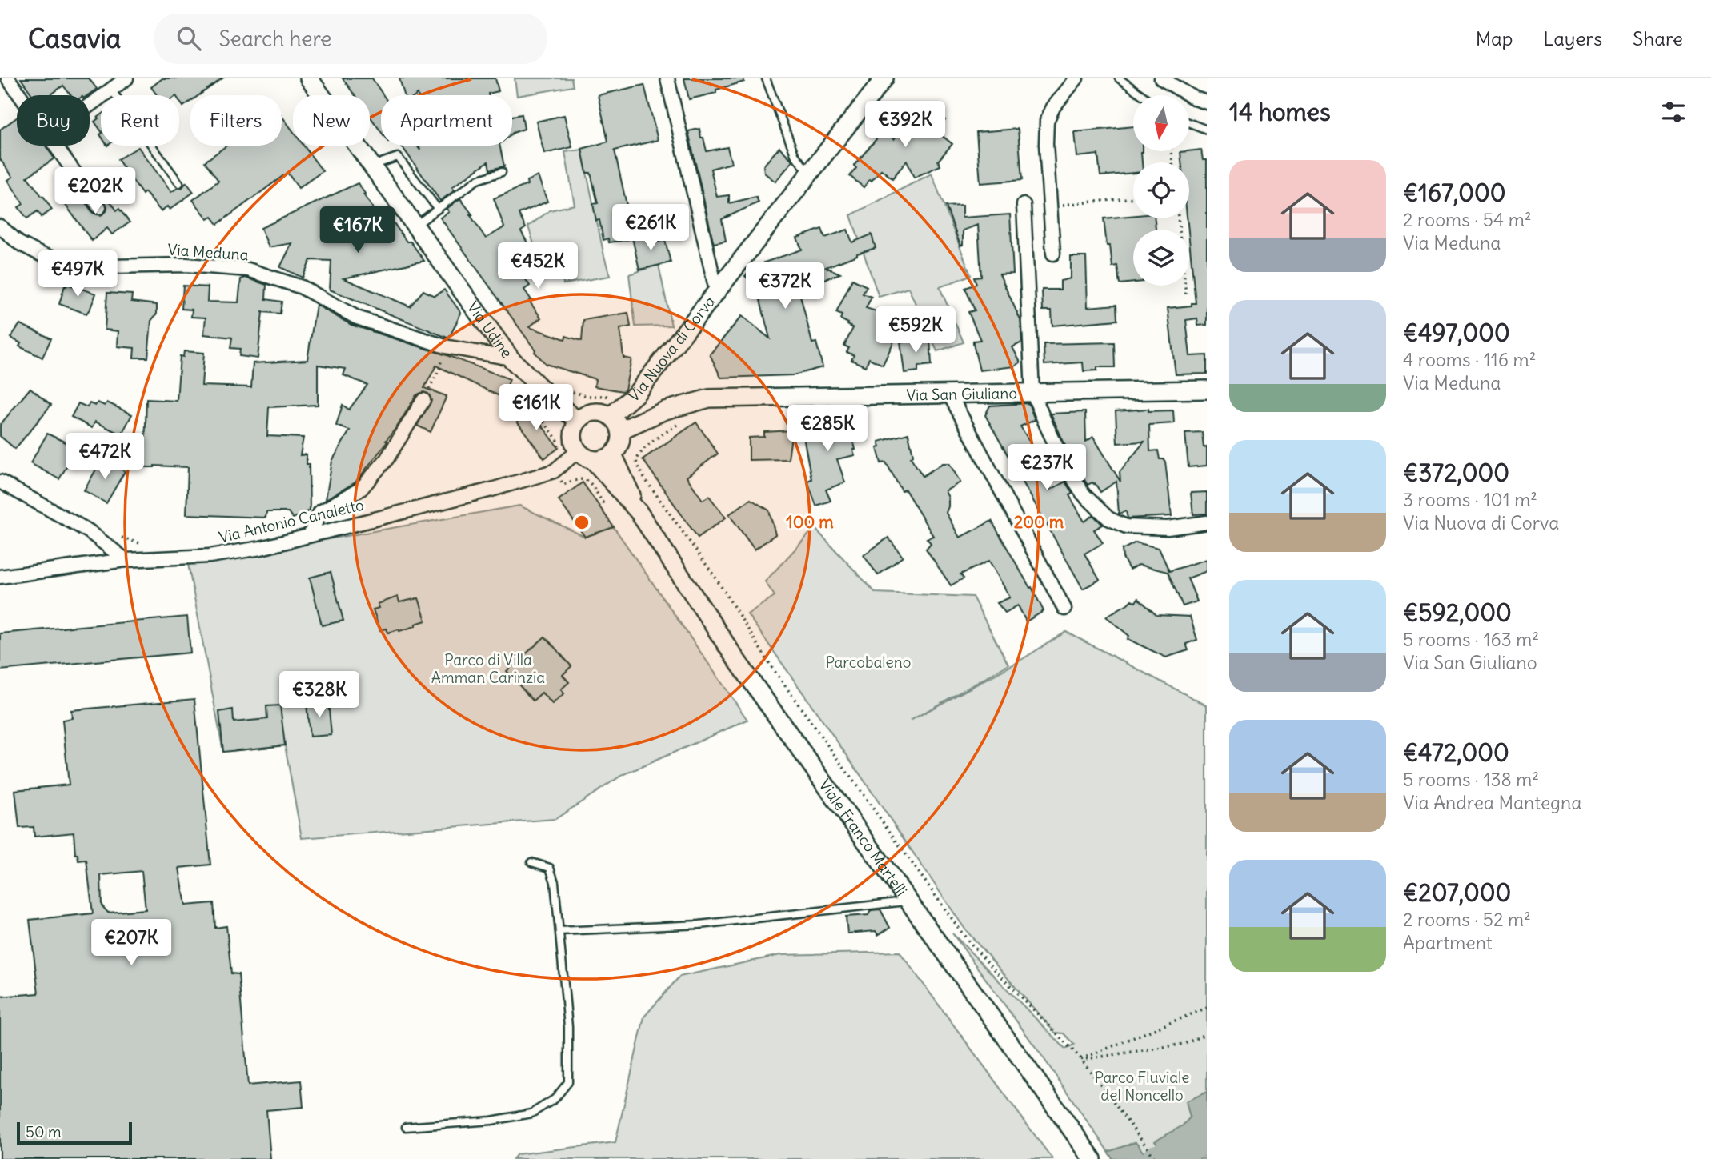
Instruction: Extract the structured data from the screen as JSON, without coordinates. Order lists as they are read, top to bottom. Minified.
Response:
{"streets":{"main road":["Via Udine","Via Nuova di Corva","Via San Giuliano","Viale Franco Martelli"],"street":["Via Meduna","Via Antonio Canaletto"]},"crossings":[["Via Meduna","Via Udine"],["Via Udine","Via Nuova di Corva"],["Via Udine","Via San Giuliano"],["Via Udine","Via Antonio Canaletto"],["Via Udine","Viale Franco Martelli"],["Via Nuova di Corva","Via San Giuliano"],["Via Nuova di Corva","Via Antonio Canaletto"],["Via Nuova di Corva","Viale Franco Martelli"],["Via San Giuliano","Via Antonio Canaletto"],["Via San Giuliano","Viale Franco Martelli"],["Via Antonio Canaletto","Viale Franco Martelli"]],"parks":["Parco di Villa Amman Carinzia","Parcobaleno","Parco Fluviale del Noncello"],"scale_bar":"50 m","north":"bottom","page":{"header":"Casavia","search":"Search here","nav":["Map","Layers","Share"],"heading":"14 homes","chip":["Buy","Rent","Filters","New","Apartment"],"price":["€392K","€202K","€261K","€167K","€452K","€497K","€372K","€592K","€161K","€285K","€472K","€237K","€328K","€207K"],"list":[{"name":"€167,000","note":"2 rooms · 54 m² · Via Meduna"},{"name":"€497,000","note":"4 rooms · 116 m² · Via Meduna"},{"name":"€372,000","note":"3 rooms · 101 m² · Via Nuova di Corva"},{"name":"€592,000","note":"5 rooms · 163 m² · Via San Giuliano"},{"name":"€472,000","note":"5 rooms · 138 m² · Via Andrea Mantegna"},{"name":"€207,000","note":"2 rooms · 52 m² · Apartment"}],"scale":"50 m"},"rings":["100 m","200 m"]}
